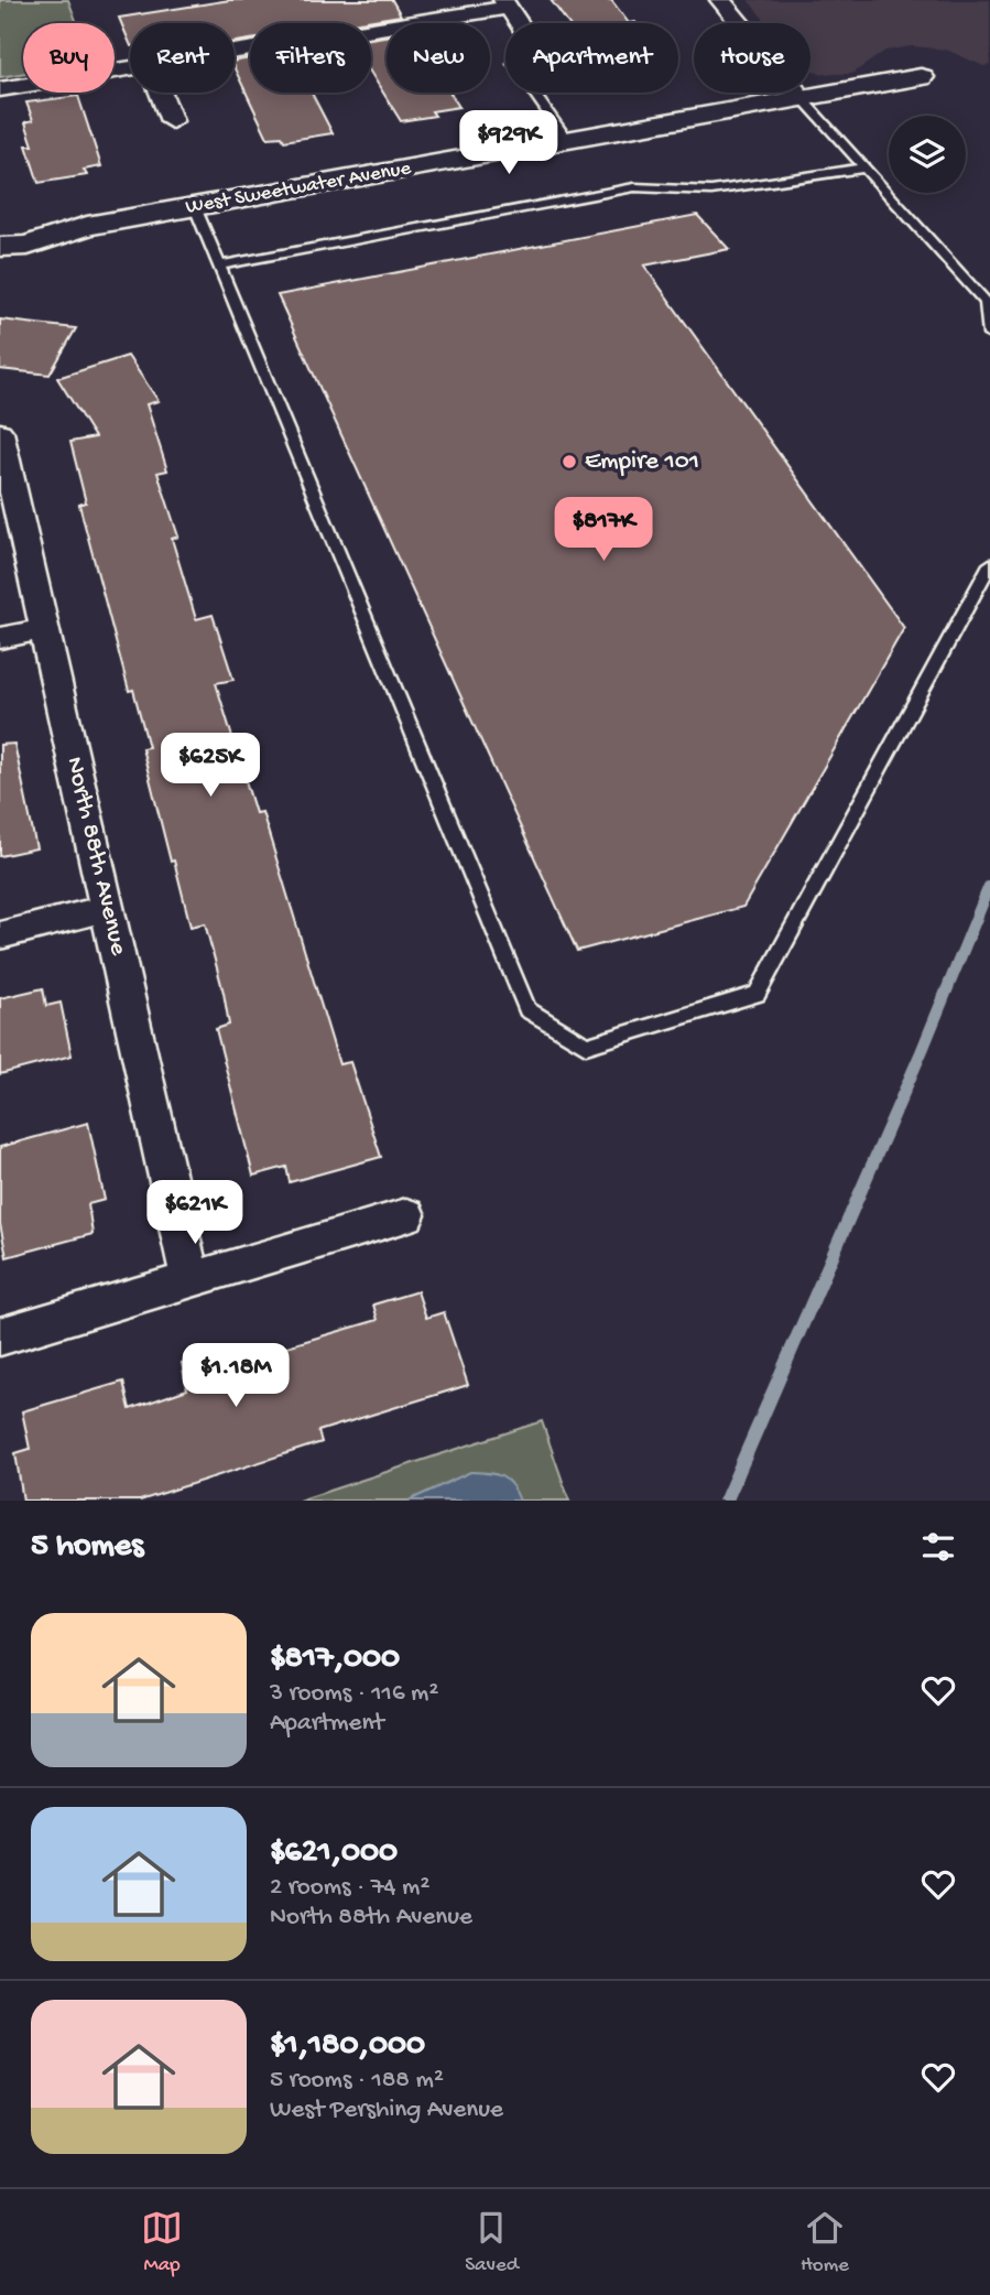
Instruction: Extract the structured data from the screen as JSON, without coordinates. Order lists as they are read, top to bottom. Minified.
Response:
{"streets":{"street":["West Sweetwater Avenue","North 88th Avenue"]},"places":["Empire 101"],"page":{"chip":["Buy","Rent","Filters","New","Apartment","House"],"price":["$929K","$817K","$625K","$621K","$1.18M"],"heading":"5 homes","list":[{"name":"$817,000","note":"3 rooms · 116 m² · Apartment"},{"name":"$621,000","note":"2 rooms · 74 m² · North 88th Avenue"},{"name":"$1,180,000","note":"5 rooms · 188 m² · West Pershing Avenue"}],"tabs":["Map","Saved","Home"]}}
